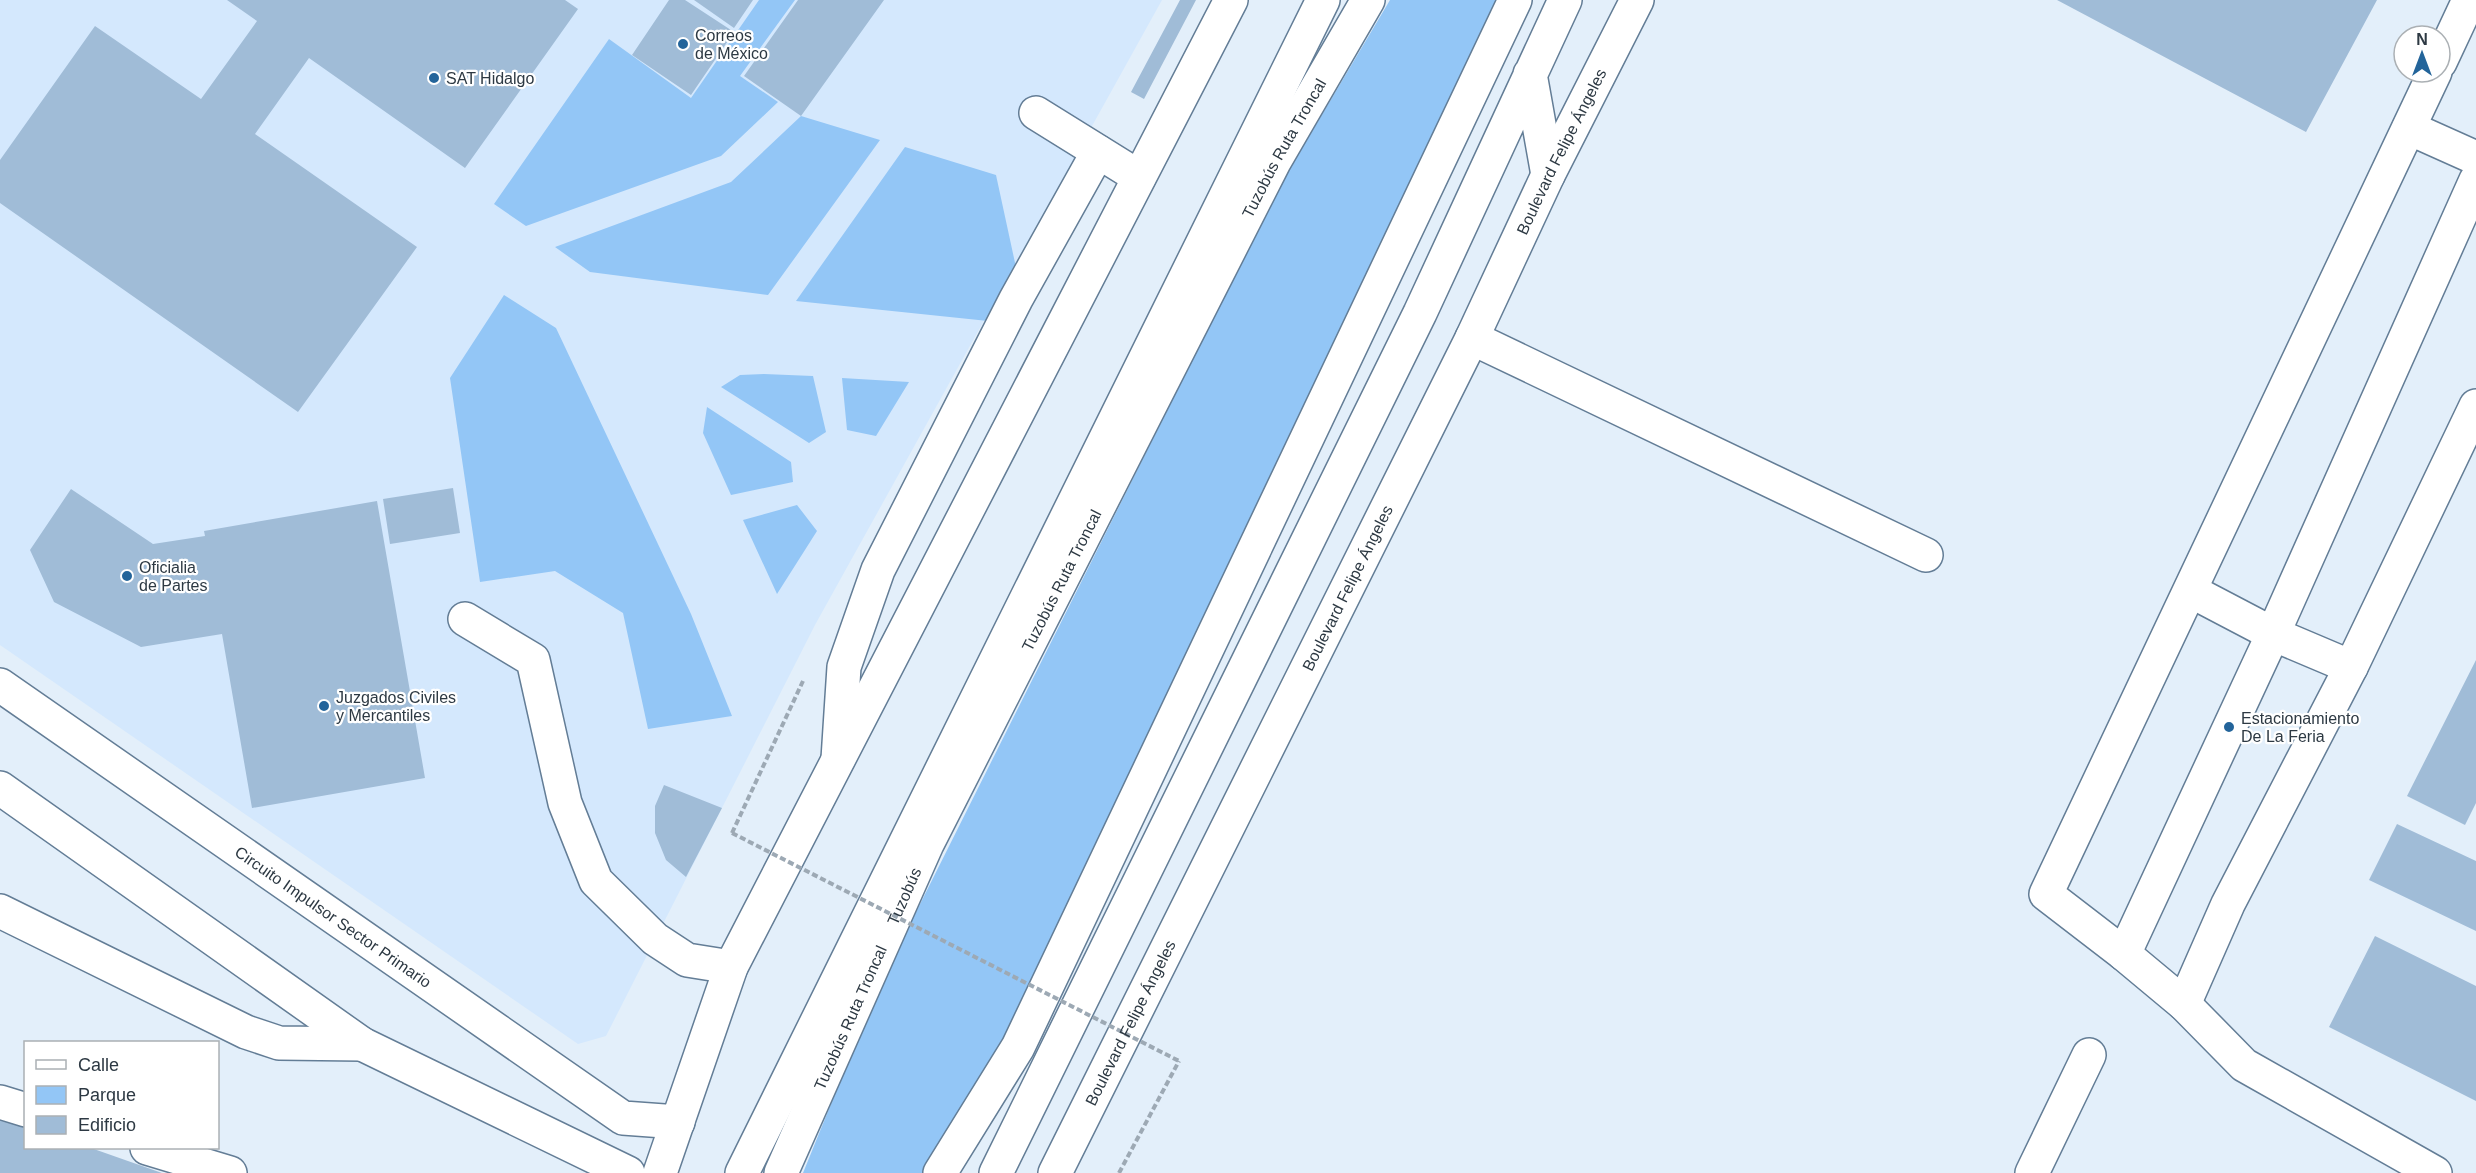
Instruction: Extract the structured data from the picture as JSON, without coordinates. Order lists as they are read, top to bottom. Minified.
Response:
{"streets":{"main road":["Tuzobús Ruta Troncal","Boulevard Felipe Ángeles","Tuzobús","Circuito Impulsor Sector Primario"]},"crossings":[["Tuzobús Ruta Troncal","Tuzobús"]],"places":["Correos de México","SAT Hidalgo","Oficialia de Partes","Juzgados Civiles y Mercantiles","Estacionamiento De La Feria"],"legend":["Calle","Parque","Edificio"],"north":"top"}
